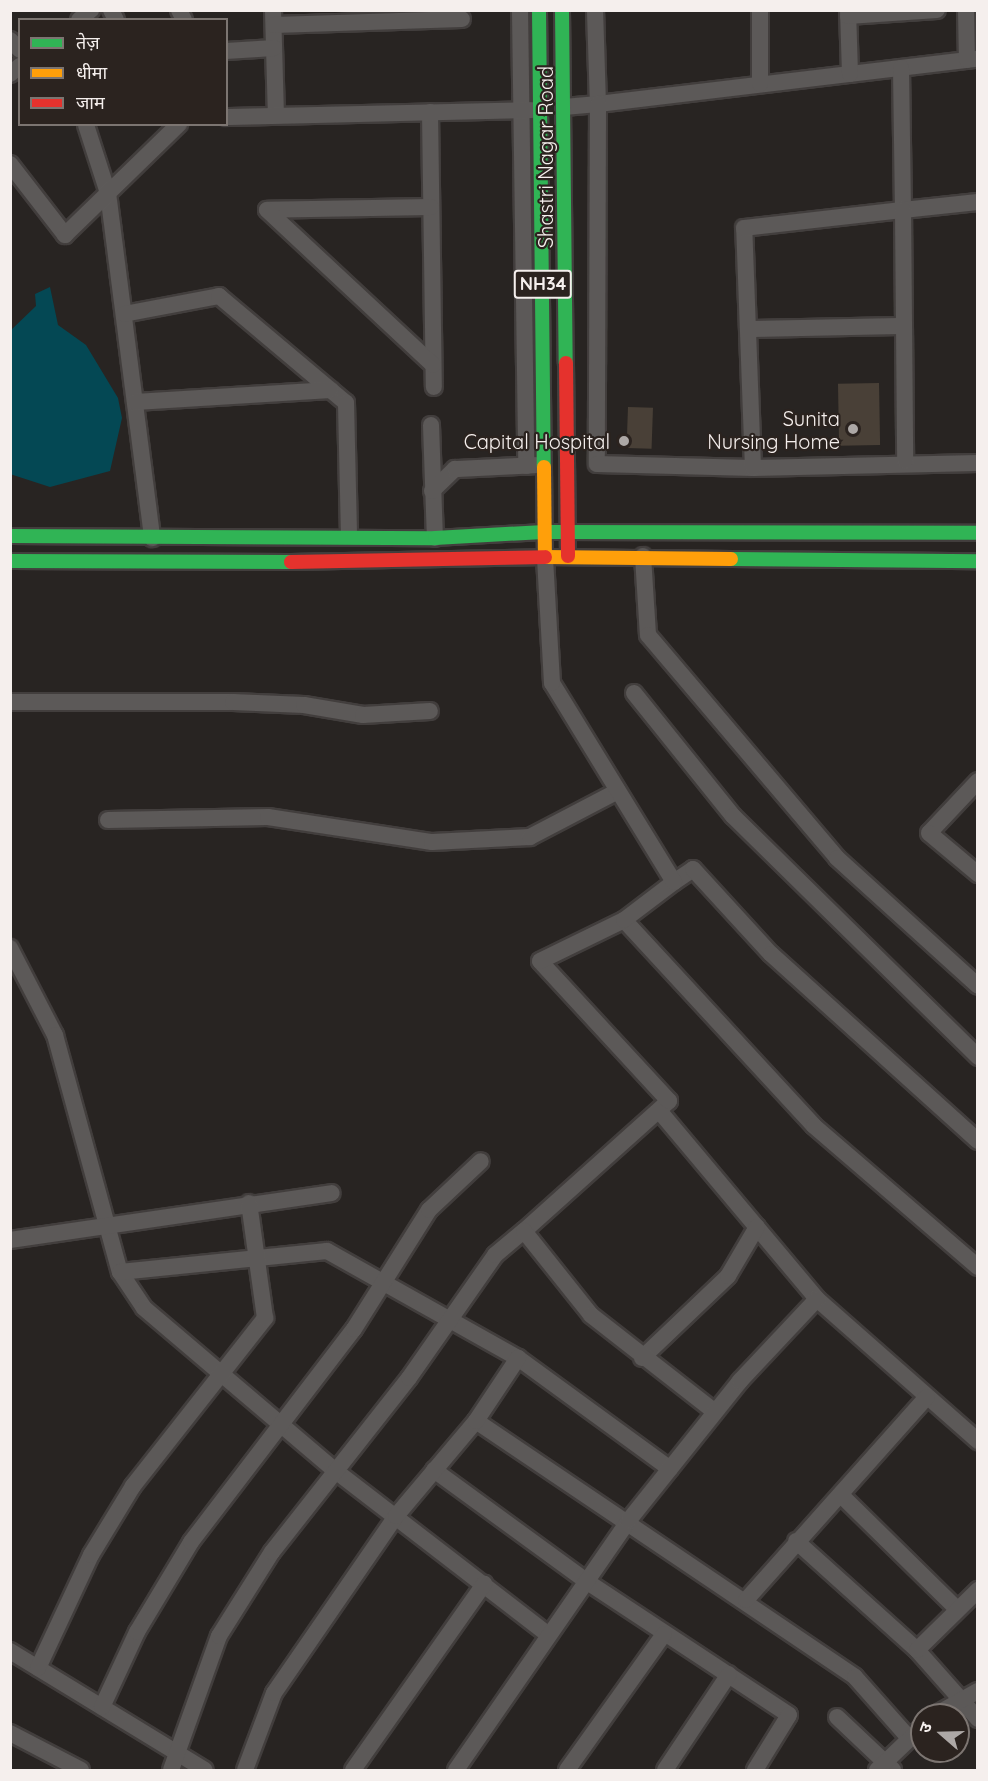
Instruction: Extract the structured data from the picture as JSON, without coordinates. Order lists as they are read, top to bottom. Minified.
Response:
{"streets":{"main road":["Shastri Nagar Road","NH34"]},"places":["Sunita Nursing Home","Capital Hospital"],"legend":["तेज़","धीमा","जाम"],"north":"left"}
